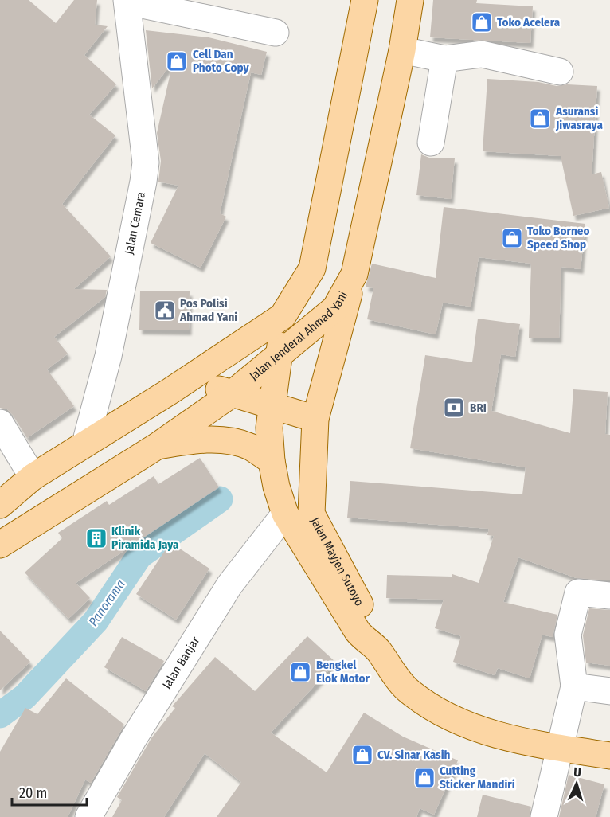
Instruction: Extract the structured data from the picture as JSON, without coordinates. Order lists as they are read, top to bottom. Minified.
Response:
{"streets":{"main road":["Jalan Jenderal Ahmad Yani","Jalan Mayjen Sutoyo"],"street":["Jalan Cemara","Jalan Banjar"]},"crossings":[["Jalan Cemara","Jalan Jenderal Ahmad Yani"],["Jalan Jenderal Ahmad Yani","Jalan Mayjen Sutoyo"],["Jalan Mayjen Sutoyo","Jalan Banjar"]],"water":["Panorama"],"places":{"shop":["Toko Acelera","Cell Dan Photo Copy","Asuransi Jiwasraya","Toko Borneo Speed Shop","Bengkel Elok Motor","CV. Sinar Kasih","Cutting Sticker Mandiri"],"public building":["Pos Polisi Ahmad Yani"],"bank":["BRI"],"building":["Klinik Piramida Jaya"]},"scale_bar":"20 m","north":"top"}
